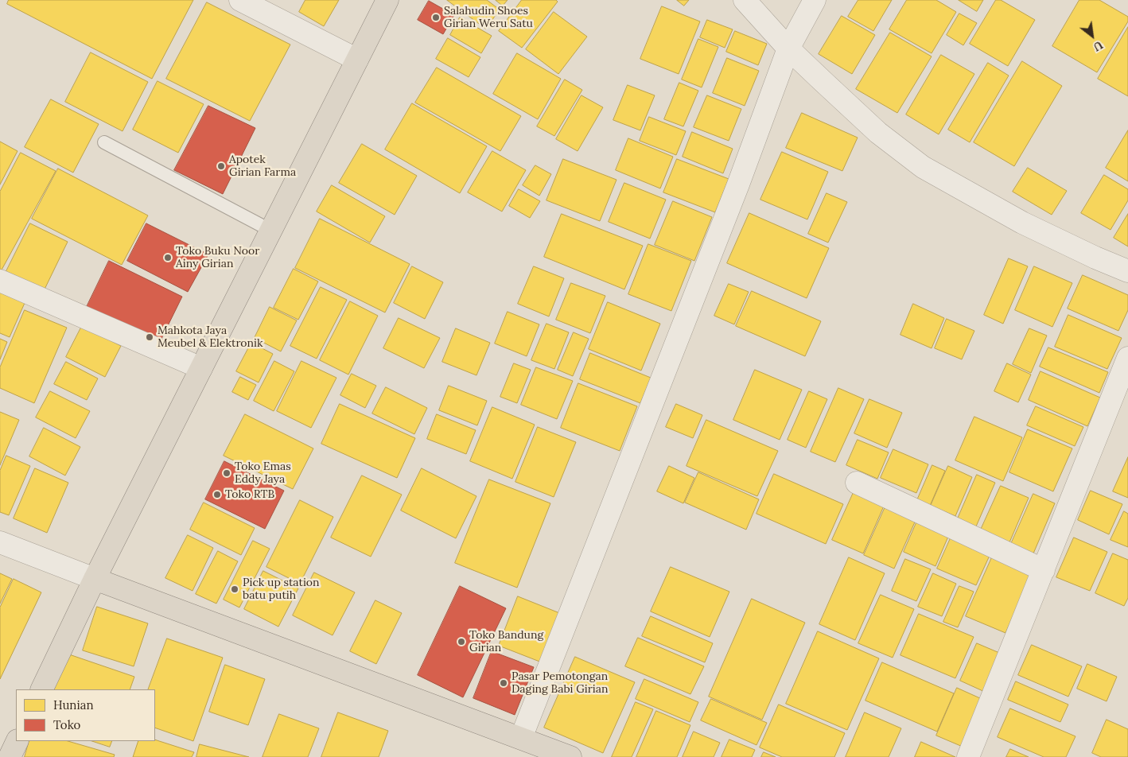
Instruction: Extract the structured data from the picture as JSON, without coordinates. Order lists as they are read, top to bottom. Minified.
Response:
{"places":["Salahudin Shoes Girian Weru Satu","Apotek Girian Farma","Toko Buku Noor Ainy Girian","Mahkota Jaya Meubel & Elektronik","Toko Emas Eddy Jaya","Toko RTB","Pick up station batu putih","Toko Bandung Girian","Pasar Pemotongan Daging Babi Girian"],"legend":["Hunian","Toko"],"north":"bottom right"}
